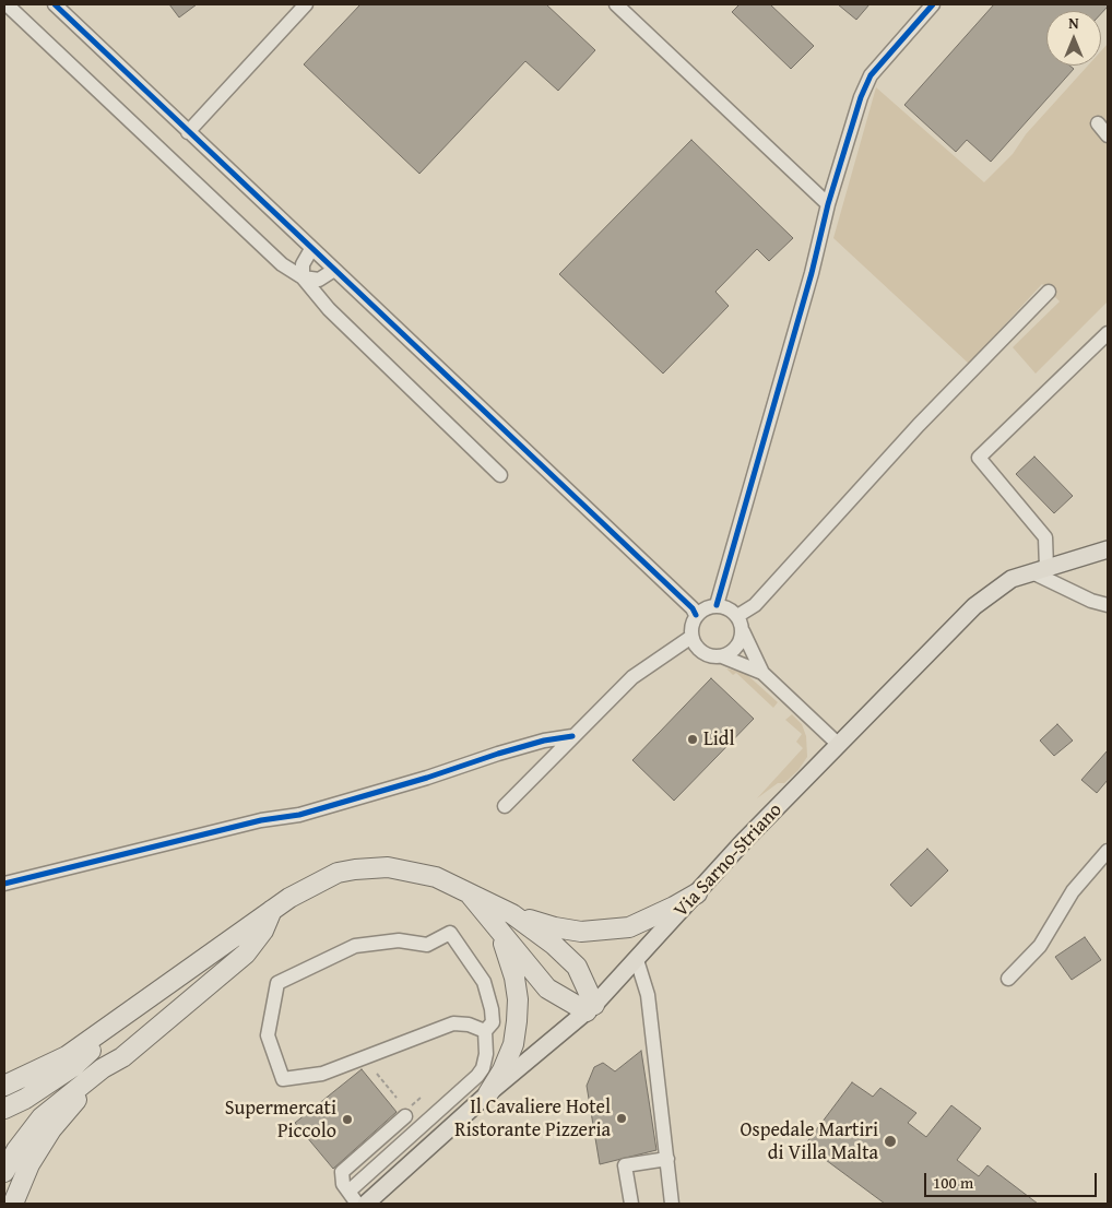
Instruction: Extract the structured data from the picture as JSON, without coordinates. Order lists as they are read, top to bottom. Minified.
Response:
{"streets":{"main road":["Via Sarno-Striano"]},"places":["Lidl","Il Cavaliere Hotel Ristorante Pizzeria","Supermercati Piccolo","Ospedale Martiri di Villa Malta"],"scale_bar":"100 m","north":"top"}
